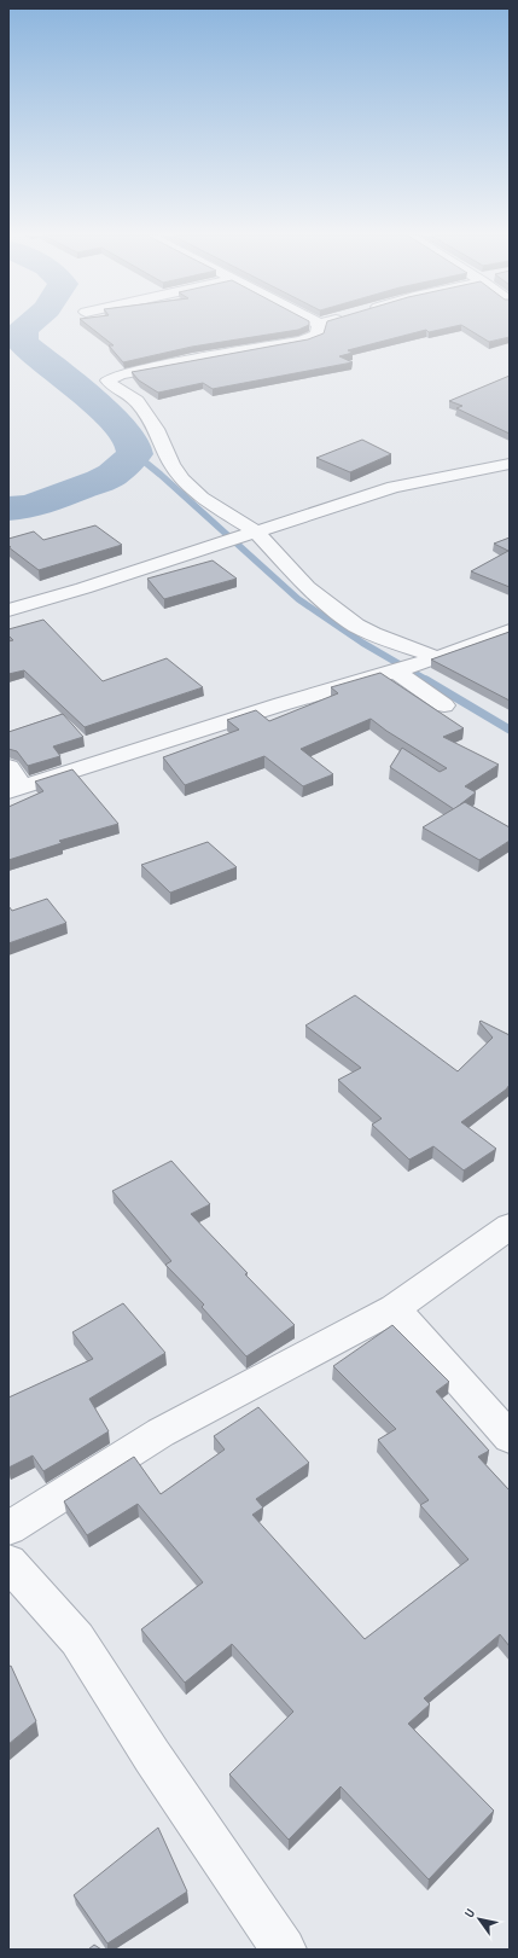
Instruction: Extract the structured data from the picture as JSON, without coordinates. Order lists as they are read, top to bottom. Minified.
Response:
{"north":"top left"}
